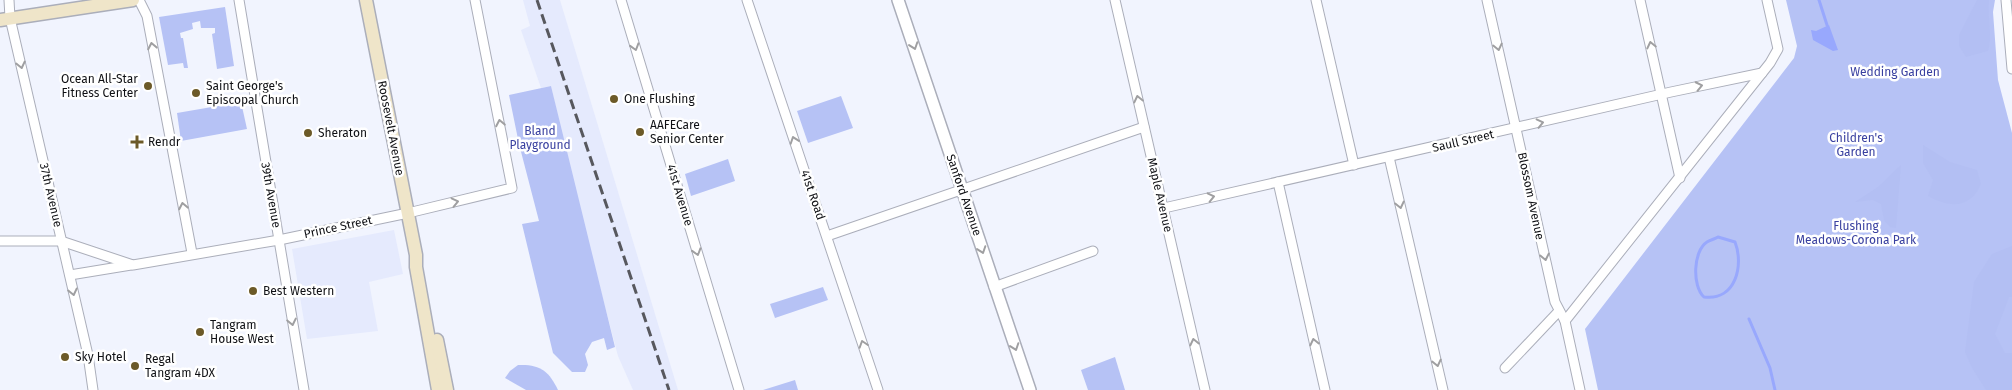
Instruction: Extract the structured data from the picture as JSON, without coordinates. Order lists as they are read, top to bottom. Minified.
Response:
{"streets":{"main road":["Roosevelt Avenue"],"street":["Saull Street","37th Avenue","39th Avenue","41st Avenue","41st Road","Sanford Avenue","Maple Avenue","Blossom Avenue","Prince Street"]},"crossings":[["Roosevelt Avenue","Prince Street"],["Saull Street","Maple Avenue"],["Saull Street","Blossom Avenue"],["37th Avenue","Prince Street"],["39th Avenue","Prince Street"]],"one_way":["Saull Street","37th Avenue","39th Avenue","41st Avenue","41st Road","Sanford Avenue","Maple Avenue","Blossom Avenue"],"parks":["Wedding Garden","Bland Playground","Children's Garden","Flushing Meadows-Corona Park"],"places":{"other":["Ocean All-Star Fitness Center","Saint George's Episcopal Church","One Flushing","AAFECare Senior Center","Sheraton","Best Western","Tangram House West","Sky Hotel","Regal Tangram 4DX"],"health":["Rendr"]}}
